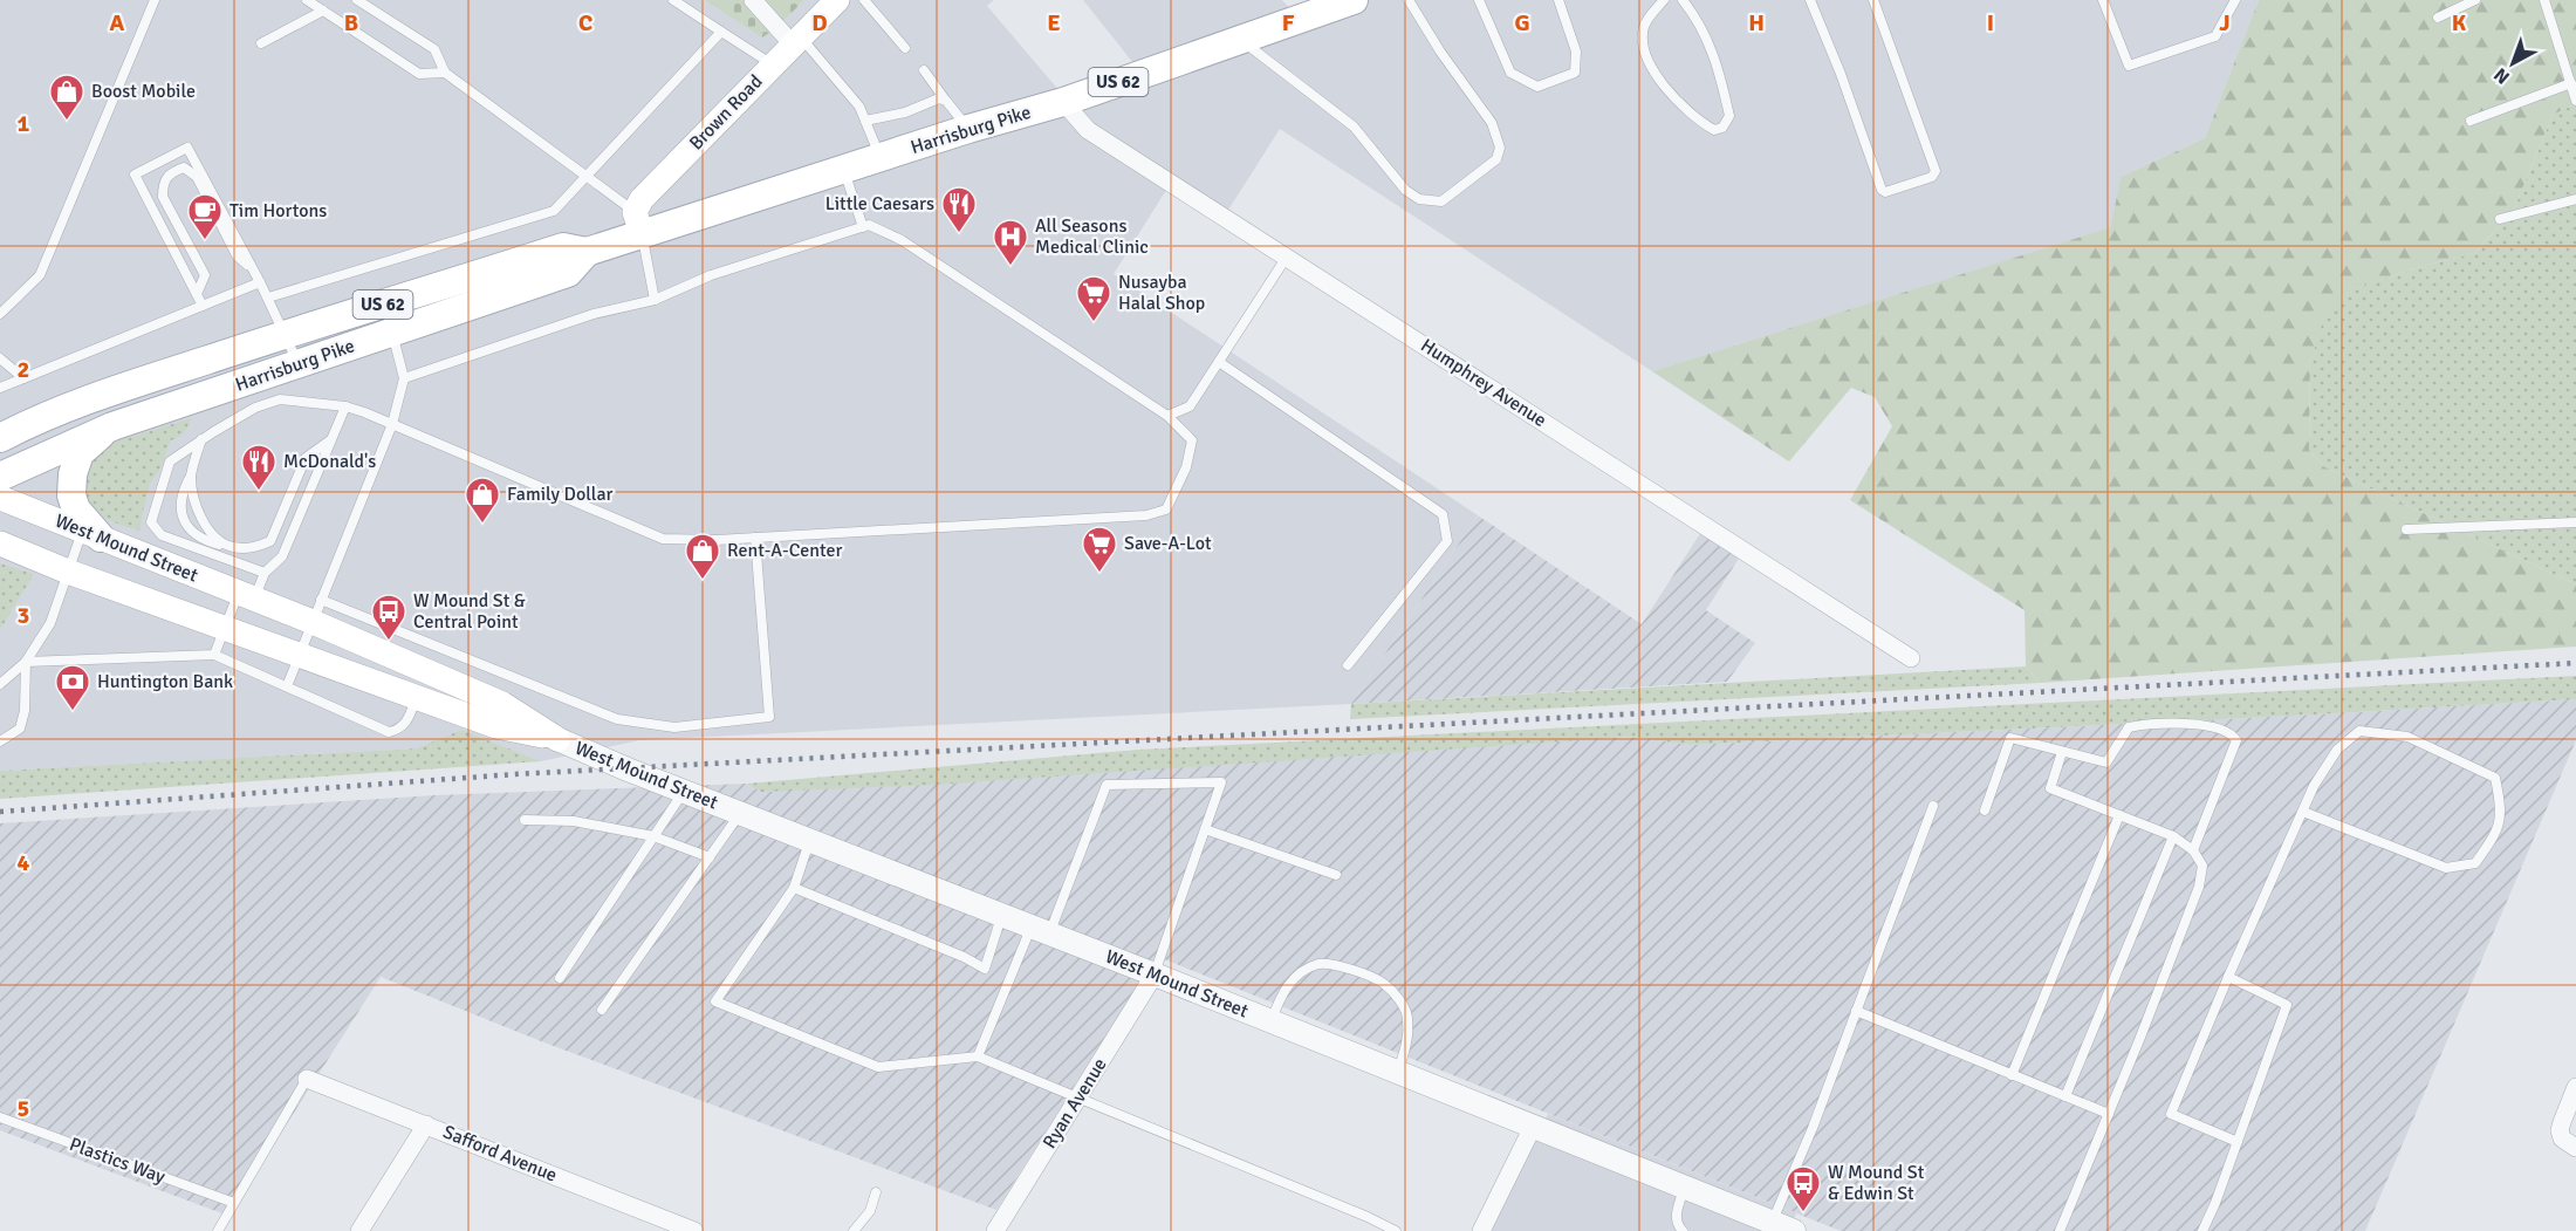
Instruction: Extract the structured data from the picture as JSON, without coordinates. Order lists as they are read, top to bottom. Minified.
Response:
{"streets":{"main road":["US 62","Brown Road","Harrisburg Pike","West Mound Street"],"street":["Humphrey Avenue","Ryan Avenue","Safford Avenue"],"lane":["Plastics Way"]},"crossings":[["Brown Road","Harrisburg Pike"],["Harrisburg Pike","Humphrey Avenue"],["West Mound Street","Ryan Avenue"]],"places":{"shop":["Boost Mobile","Family Dollar","Rent-A-Center"],"restaurant":["Little Caesars","McDonald's"],"cafe":["Tim Hortons"],"hospital":["All Seasons Medical Clinic"],"supermarket":["Nusayba Halal Shop","Save-A-Lot"],"bus stop":["W Mound St & Central Point","W Mound St & Edwin St"],"bank":["Huntington Bank"]},"north":"bottom left","grid":{"columns":["A","B","C","D","E","F","G","H","I","J","K"],"rows":["1","2","3","4","5"]}}
